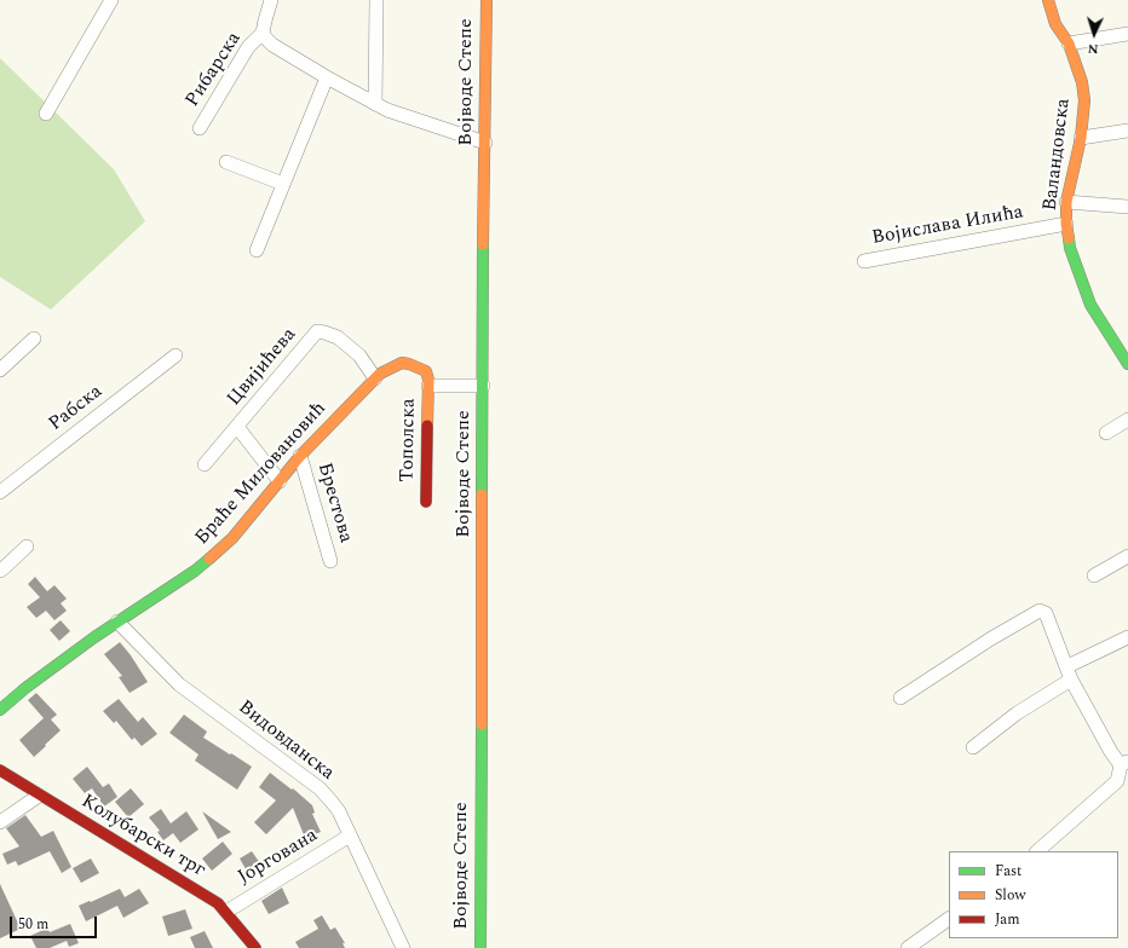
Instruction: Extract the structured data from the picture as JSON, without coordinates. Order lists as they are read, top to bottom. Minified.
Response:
{"streets":{"street":["Рибарска","Војводе Степе","Валандовска","Војислава Илића","Цвијићева","Рабска","Тополска","Браће Миловановић","Брестова","Видовданска","Колубарски трг","Јоргована"]},"crossings":[["Валандовска","Војислава Илића"],["Цвијићева","Браће Миловановић"],["Тополска","Браће Миловановић"],["Браће Миловановић","Брестова"],["Браће Миловановић","Видовданска"],["Видовданска","Јоргована"],["Колубарски трг","Јоргована"]],"legend":["Fast","Slow","Jam"],"scale_bar":"50 m","north":"bottom"}
